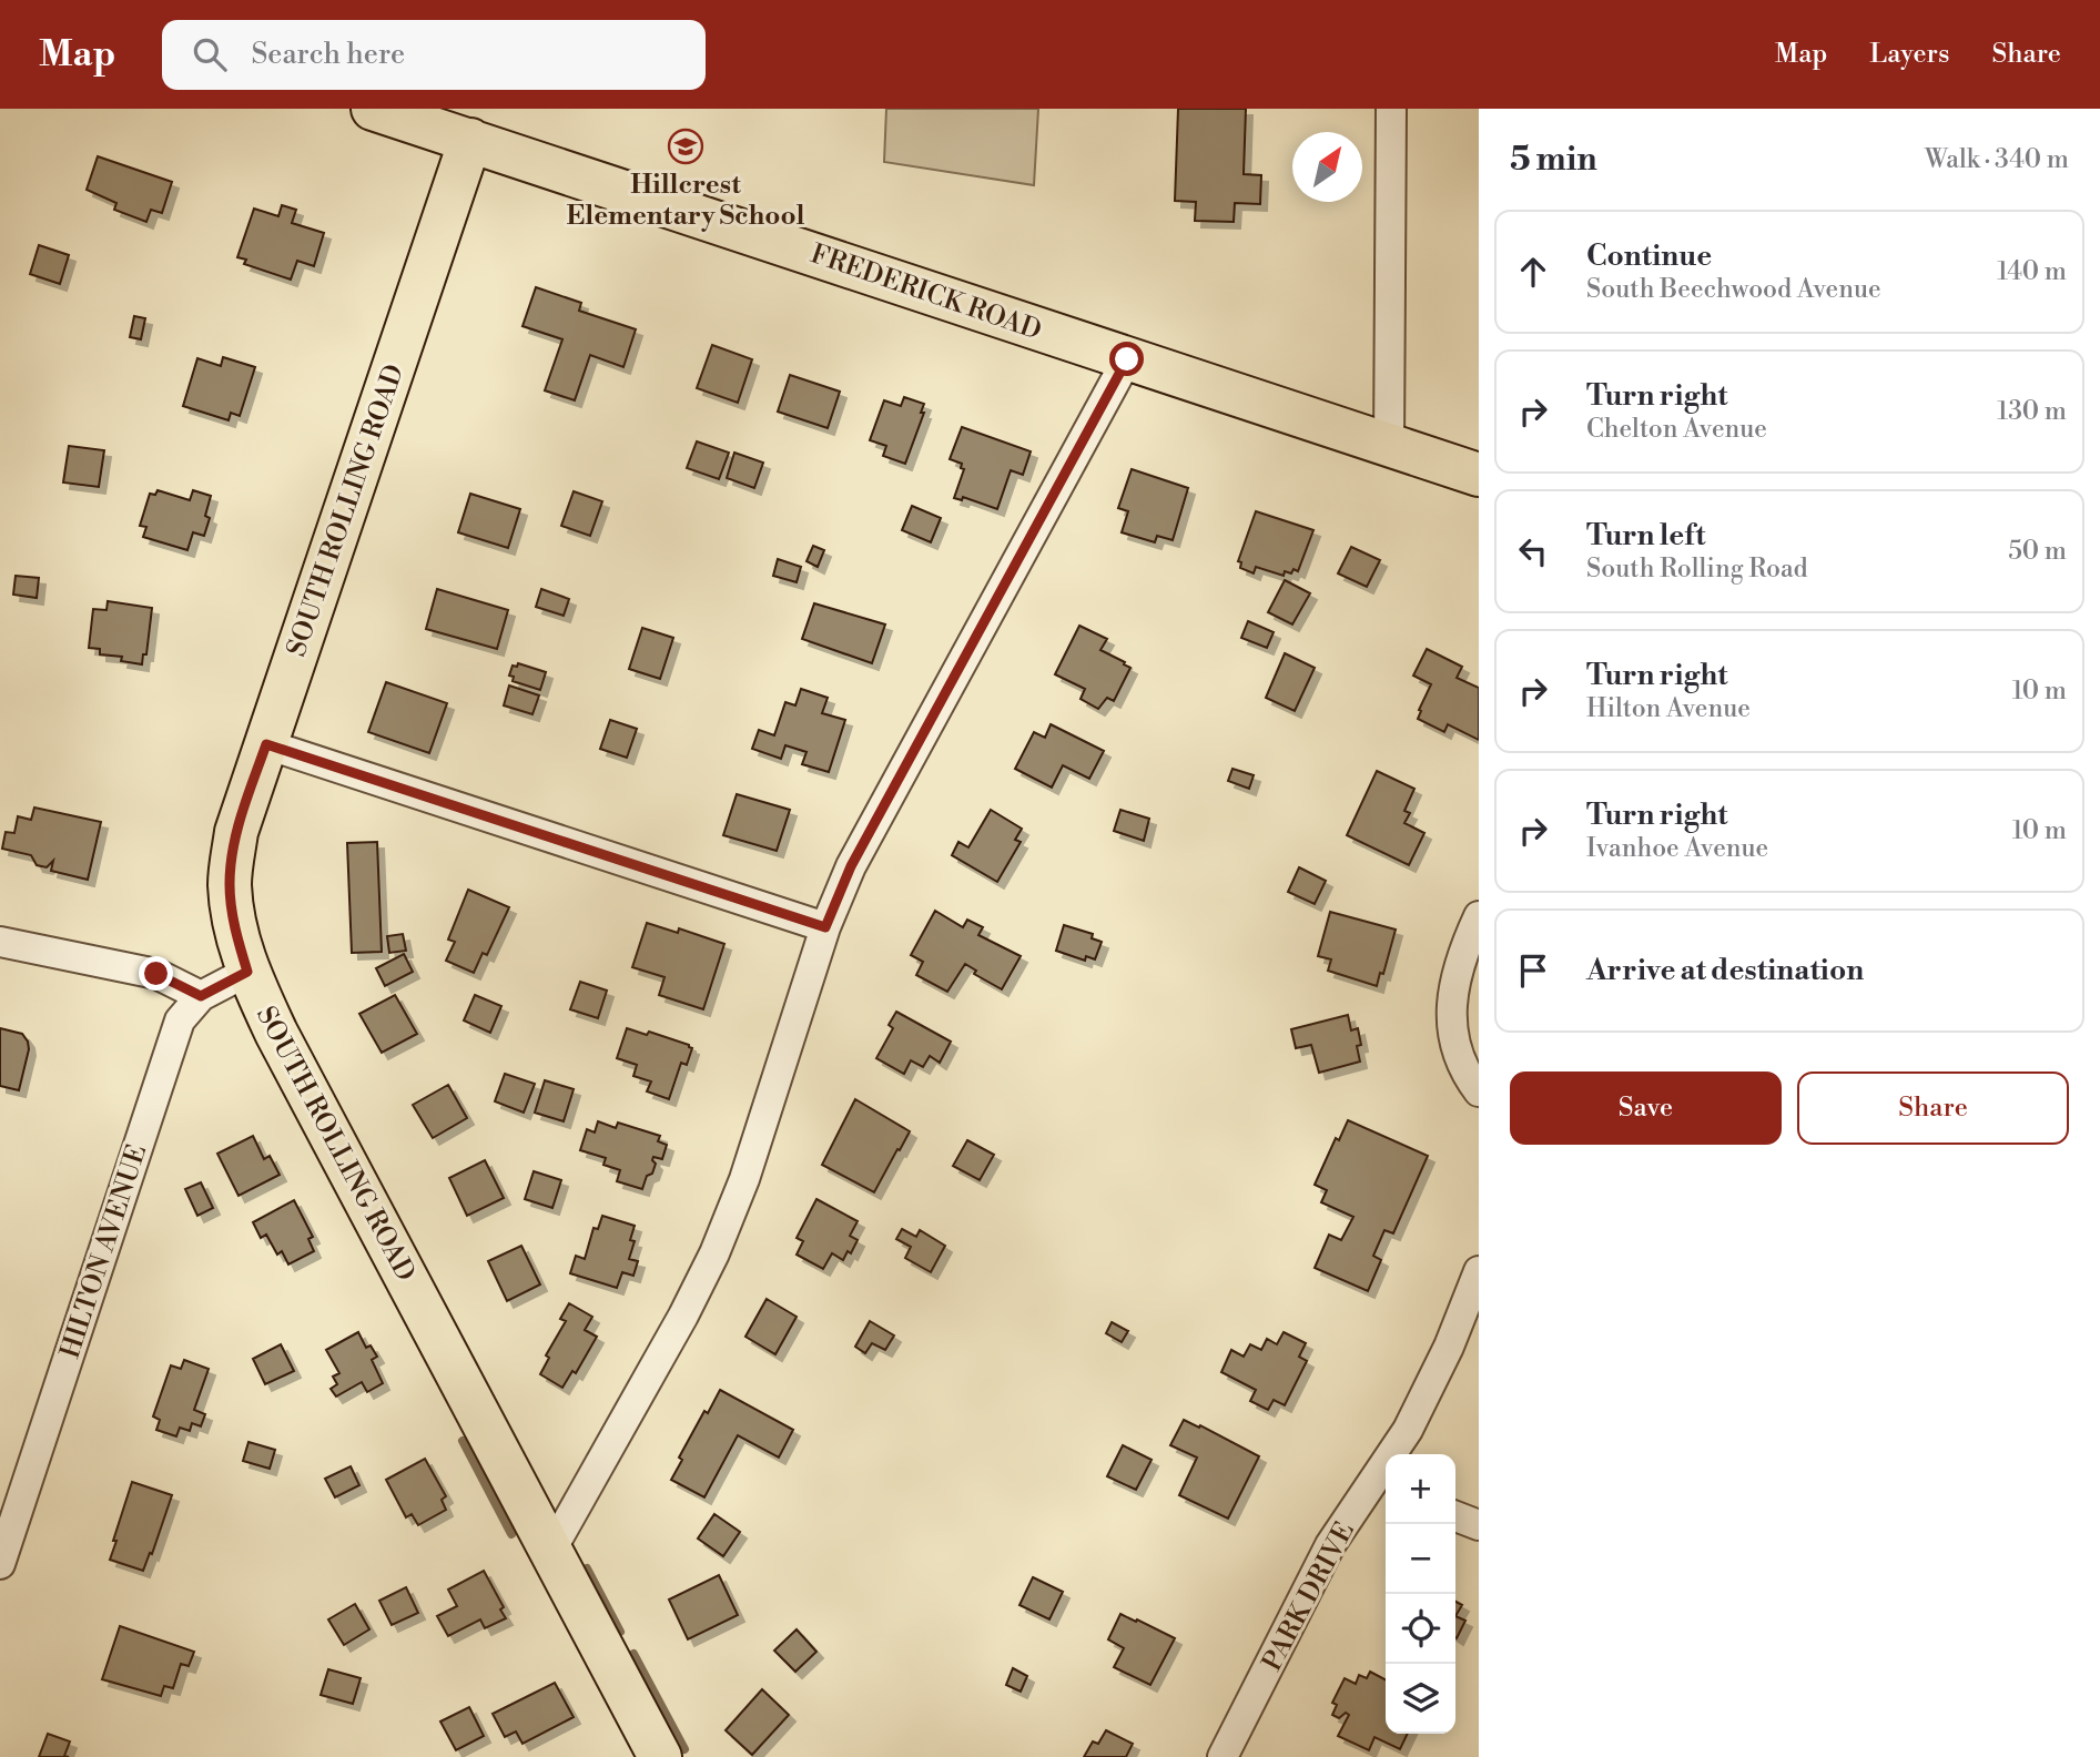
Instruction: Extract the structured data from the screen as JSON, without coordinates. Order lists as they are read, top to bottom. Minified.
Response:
{"streets":{"main road":["FREDERICK ROAD","SOUTH ROLLING ROAD"],"street":["HILTON AVENUE","PARK DRIVE"]},"crossings":[["FREDERICK ROAD","SOUTH ROLLING ROAD"],["SOUTH ROLLING ROAD","HILTON AVENUE"]],"places":{"school or university":["Hillcrest Elementary School"]},"north":"top right","page":{"header":"Map","search":"Search here","nav":["Map","Layers","Share"],"heading":["5 min","Walk · 340 m"],"list":[["Continue","South Beechwood Avenue","140 m"],["Turn right","Chelton Avenue","130 m"],["Turn left","South Rolling Road","50 m"],["Turn right","Hilton Avenue","10 m"],["Turn right","Ivanhoe Avenue","10 m"],"Arrive at destination"],"buttons":["Save","Share"],"map_buttons":["+","−"]}}
